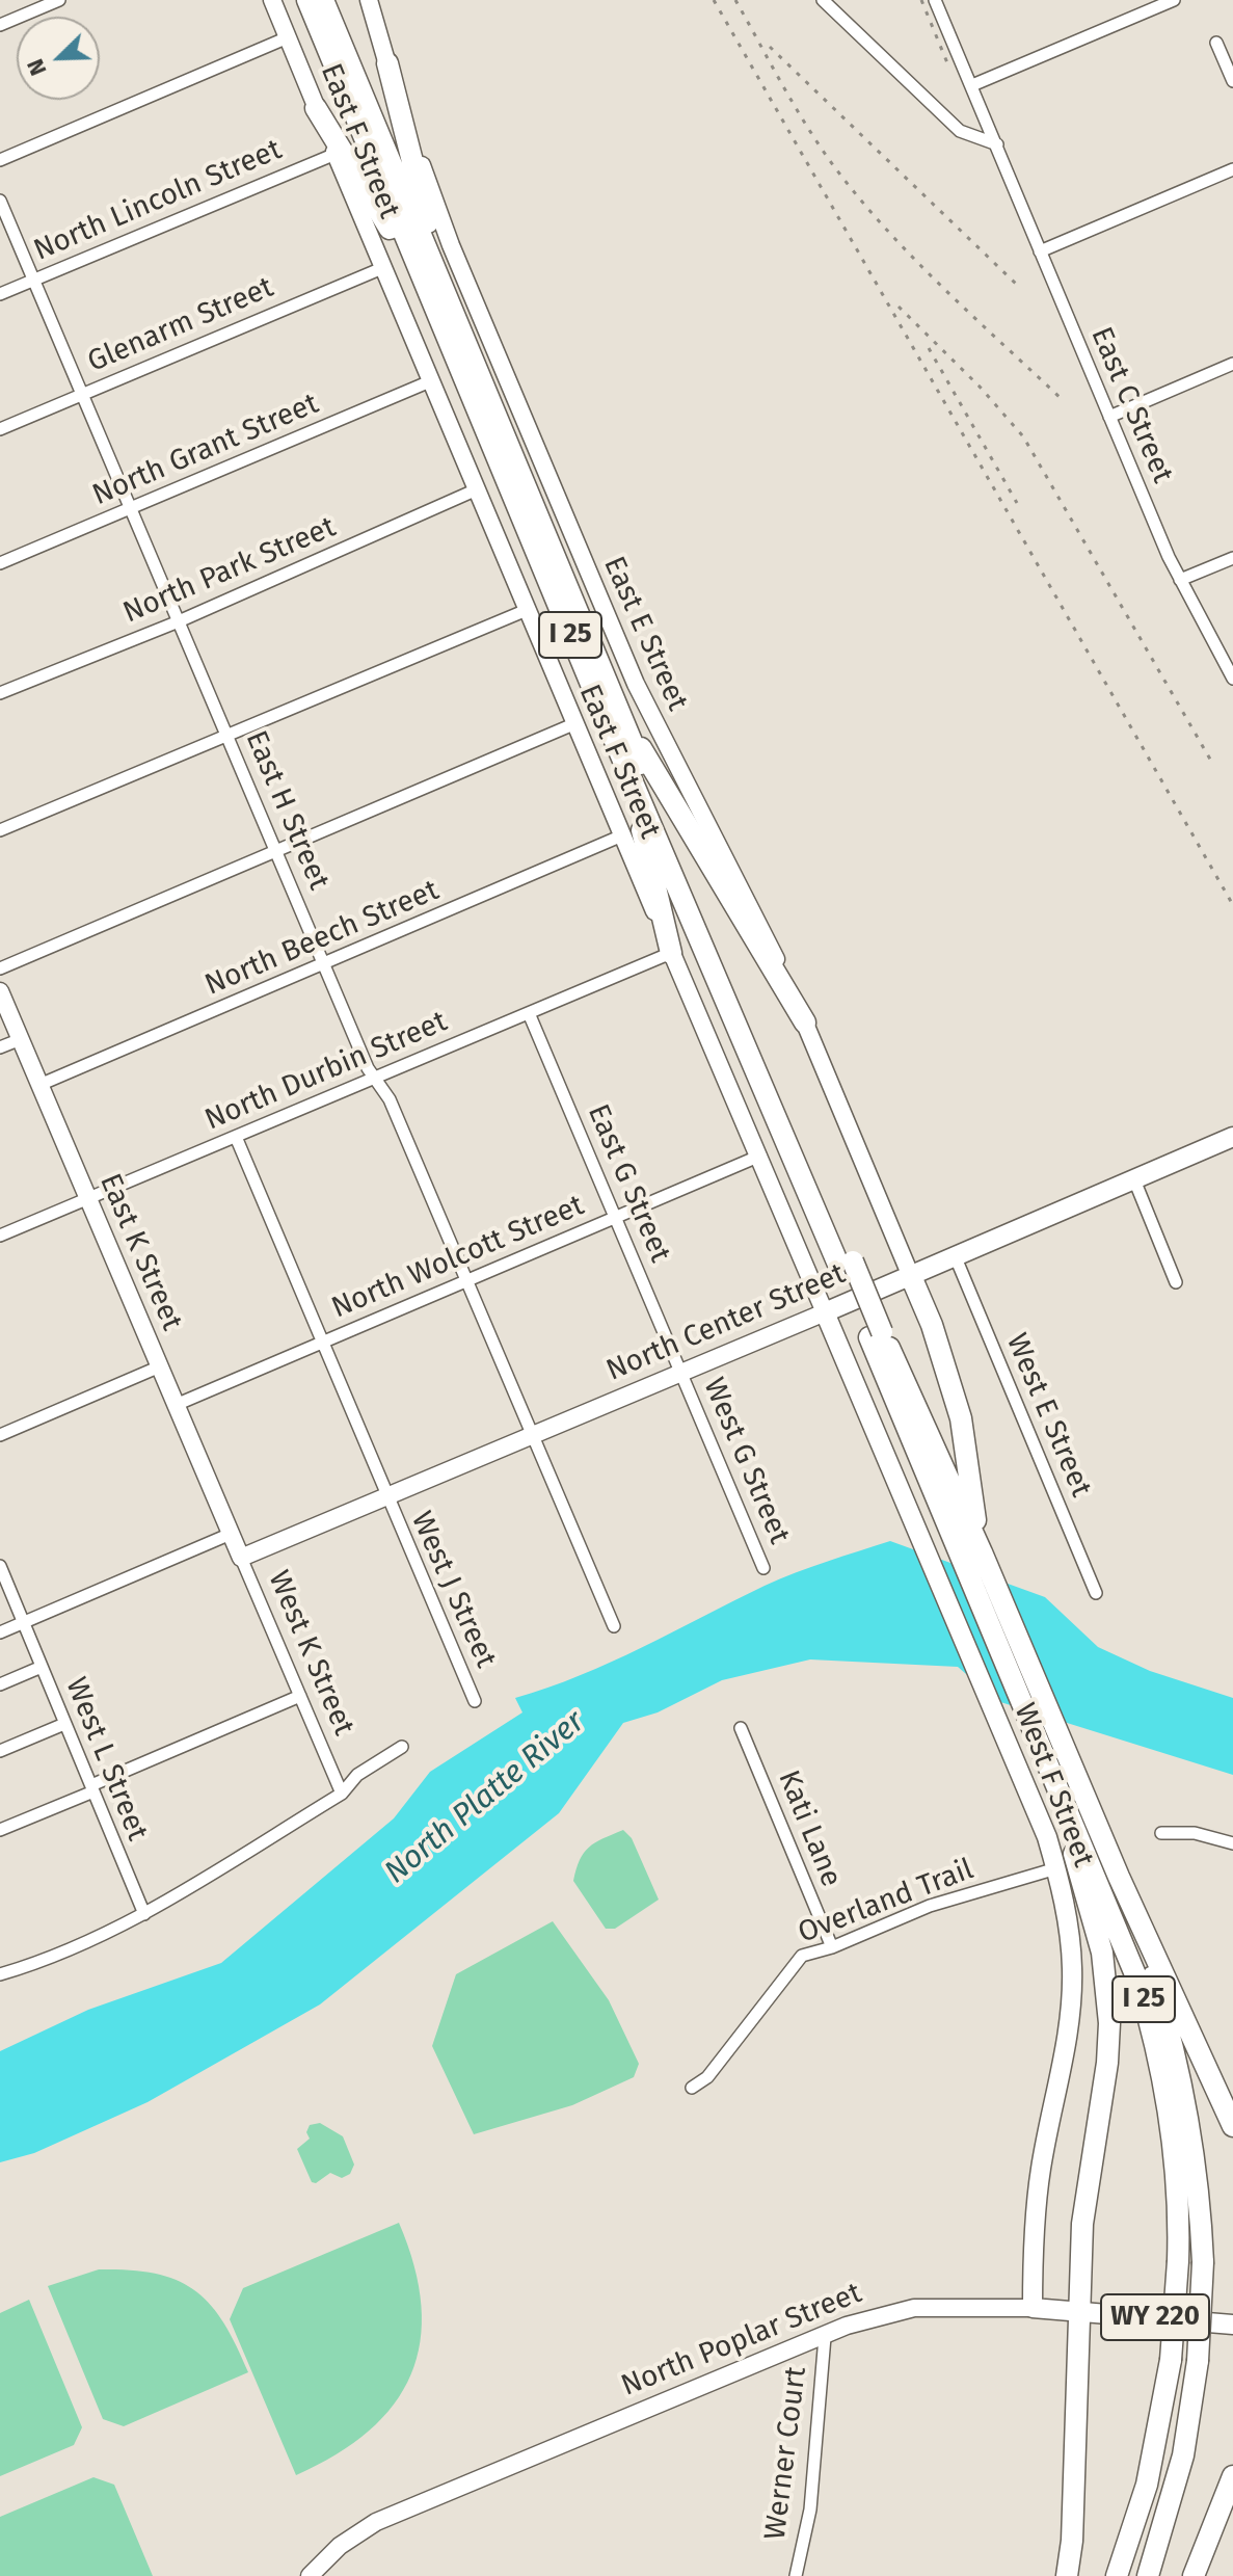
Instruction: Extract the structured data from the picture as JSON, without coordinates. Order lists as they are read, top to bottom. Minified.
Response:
{"streets":{"highway":["I 25"],"main road":["East F Street","East E Street","East K Street","North Center Street","West K Street","West F Street","WY 220","North Poplar Street"],"street":["North Lincoln Street","Glenarm Street","East C Street","North Grant Street","North Park Street","East H Street","North Beech Street","North Durbin Street","East G Street","North Wolcott Street","West E Street","West G Street","West J Street","West L Street","Kati Lane","Overland Trail","Werner Court"]},"crossings":[["East F Street","North Lincoln Street"],["East F Street","Glenarm Street"],["East F Street","North Grant Street"],["East F Street","North Park Street"],["East F Street","North Beech Street"],["East F Street","North Durbin Street"],["East F Street","North Wolcott Street"],["East F Street","North Center Street"],["East F Street","West F Street"],["North Lincoln Street","East H Street"],["Glenarm Street","East H Street"],["North Grant Street","East H Street"],["North Park Street","East H Street"],["East E Street","North Center Street"],["East H Street","North Beech Street"],["East H Street","North Durbin Street"],["East H Street","North Wolcott Street"],["East H Street","North Center Street"],["North Beech Street","East K Street"],["North Durbin Street","East G Street"],["North Durbin Street","East K Street"],["North Durbin Street","West J Street"],["East G Street","North Wolcott Street"],["East G Street","North Center Street"],["East G Street","West G Street"],["East K Street","North Wolcott Street"],["East K Street","West K Street"],["North Wolcott Street","West J Street"],["North Center Street","West E Street"],["North Center Street","West G Street"],["North Center Street","West J Street"],["North Center Street","West K Street"],["North Center Street","West F Street"],["West F Street","Overland Trail"],["West F Street","North Poplar Street"],["Kati Lane","Overland Trail"],["North Poplar Street","Werner Court"]],"water":["North Platte River"],"north":"bottom left"}
